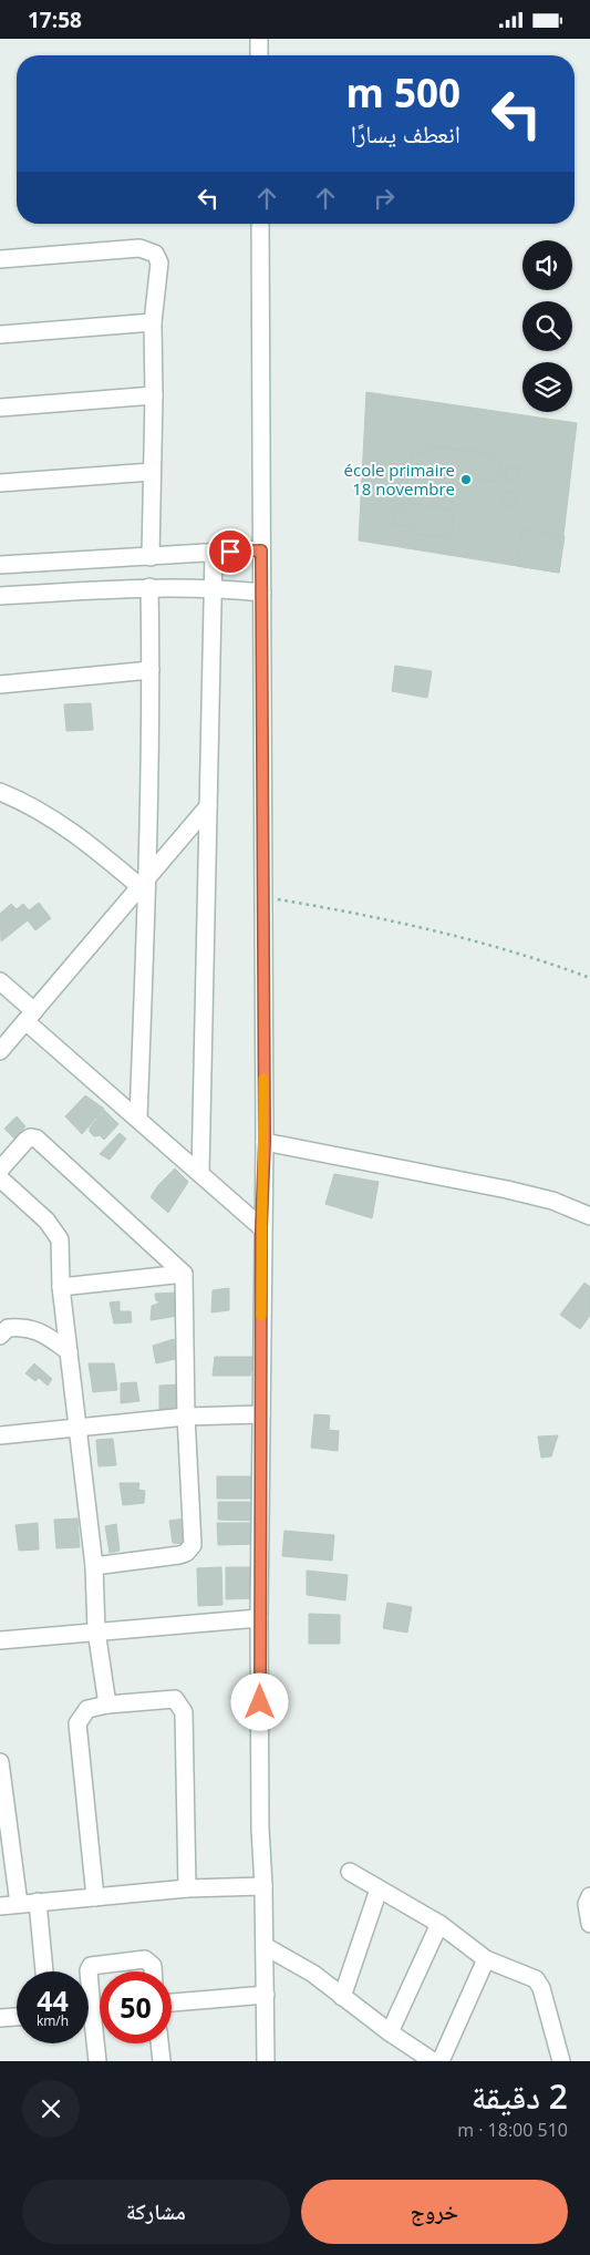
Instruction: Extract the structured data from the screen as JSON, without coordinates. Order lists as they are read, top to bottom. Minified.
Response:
{"places":["école primaire 18 novembre"],"page":{"status":"17:58","turn":["500 m","انعطف يسارًا"],"speed":"44 km/h","limit":"50","heading":["2 دقيقة","510 m · 18:00"],"buttons":["خروج","مشاركة"]}}
